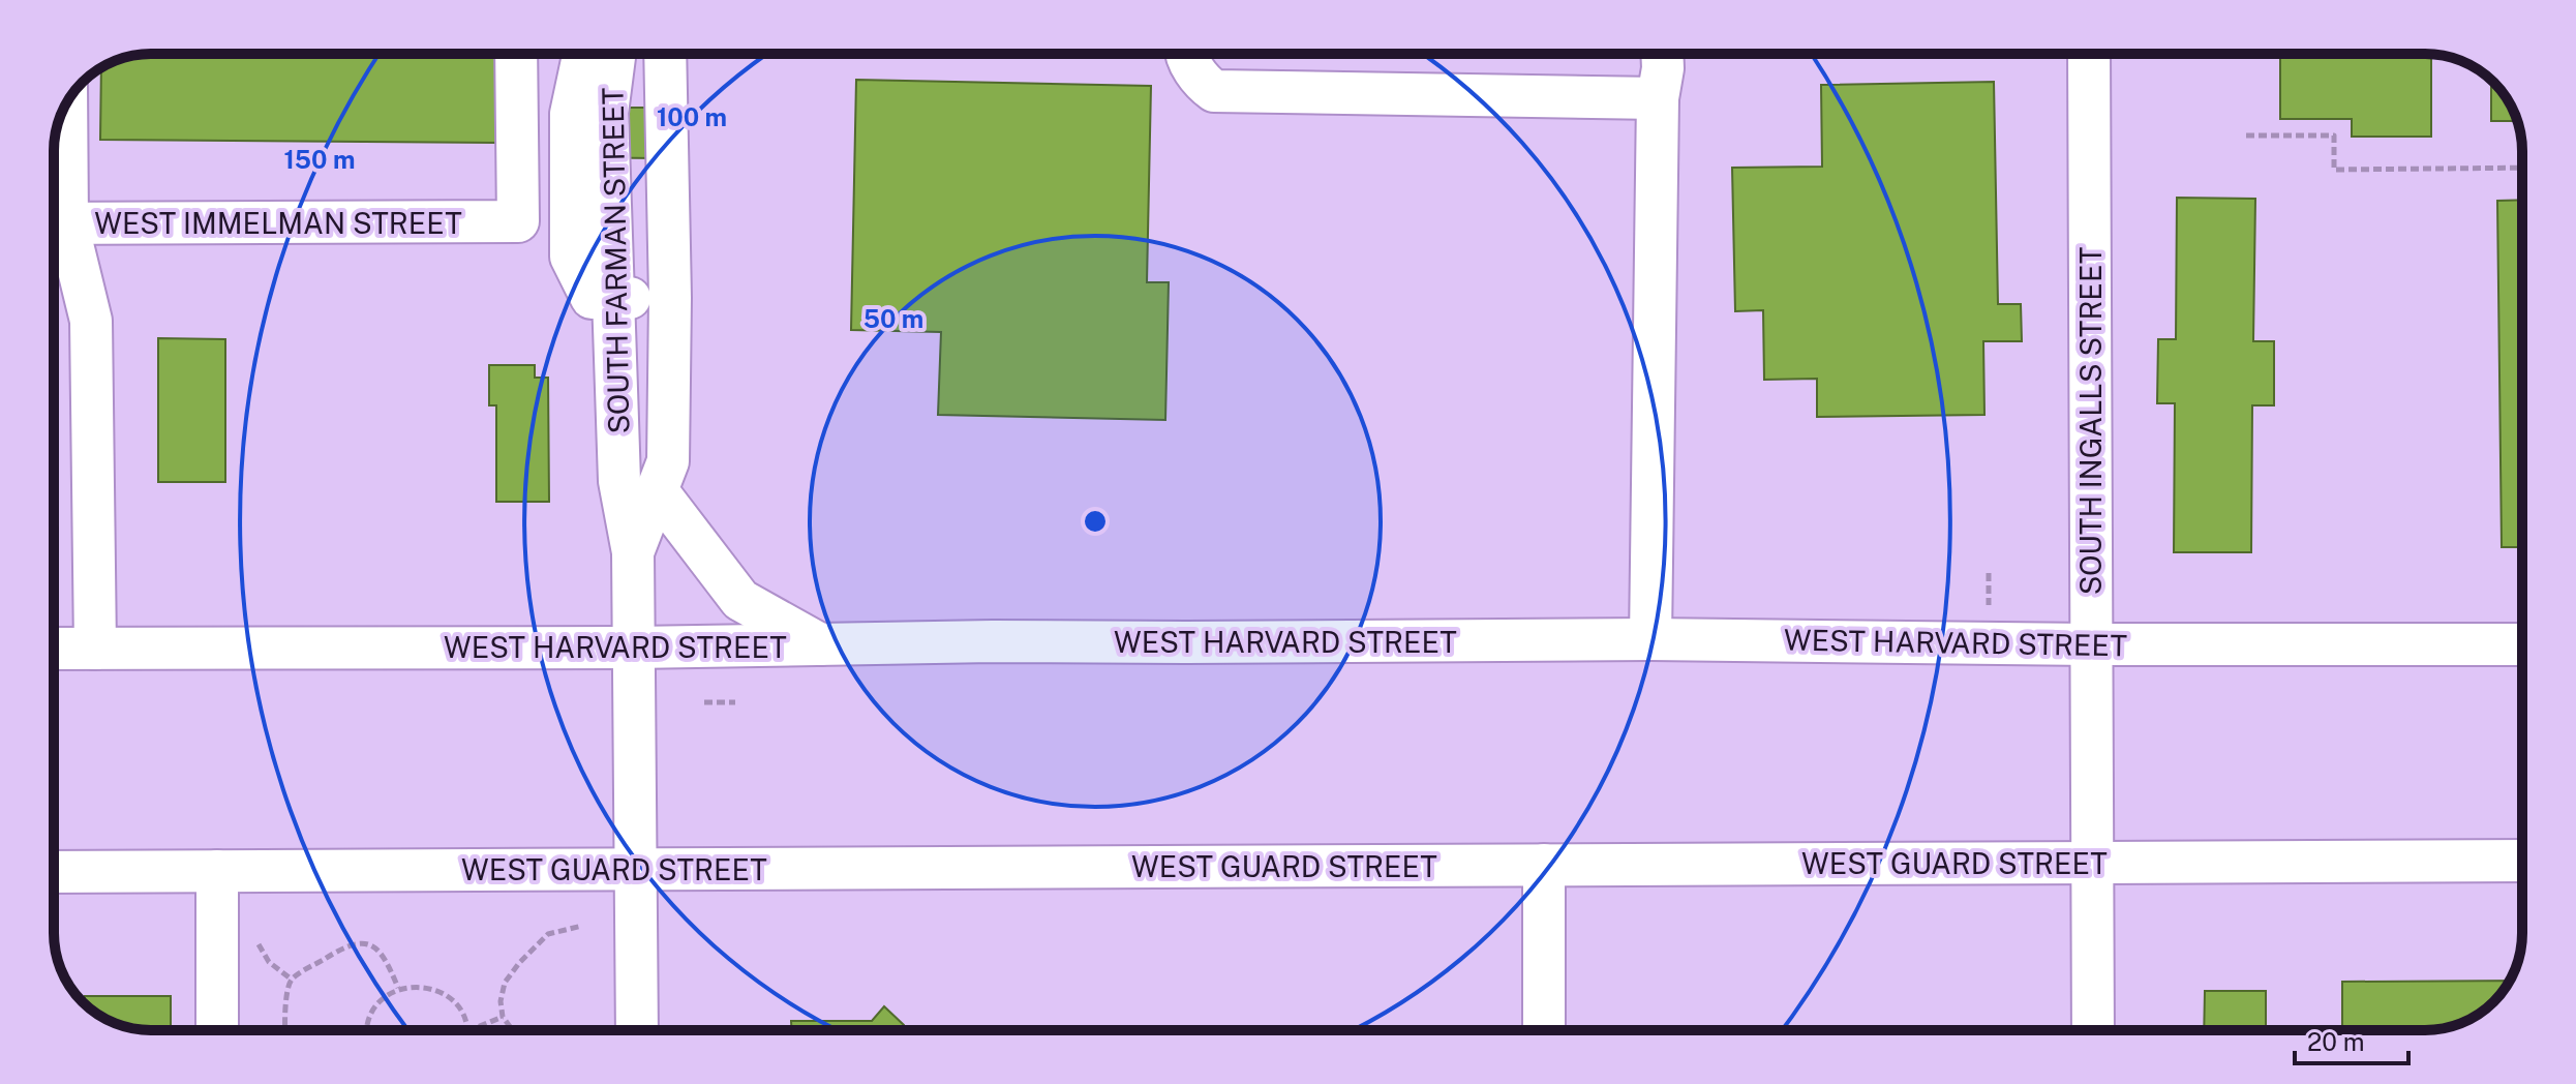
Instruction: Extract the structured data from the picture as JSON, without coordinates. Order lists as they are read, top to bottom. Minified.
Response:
{"streets":{"street":["WEST IMMELMAN STREET","SOUTH FARMAN STREET","SOUTH INGALLS STREET","WEST HARVARD STREET","WEST GUARD STREET"]},"crossings":[["SOUTH FARMAN STREET","WEST HARVARD STREET"],["SOUTH FARMAN STREET","WEST GUARD STREET"],["SOUTH INGALLS STREET","WEST HARVARD STREET"],["SOUTH INGALLS STREET","WEST GUARD STREET"]],"scale_bar":"20 m","rings":["100 m","150 m","50 m"]}
